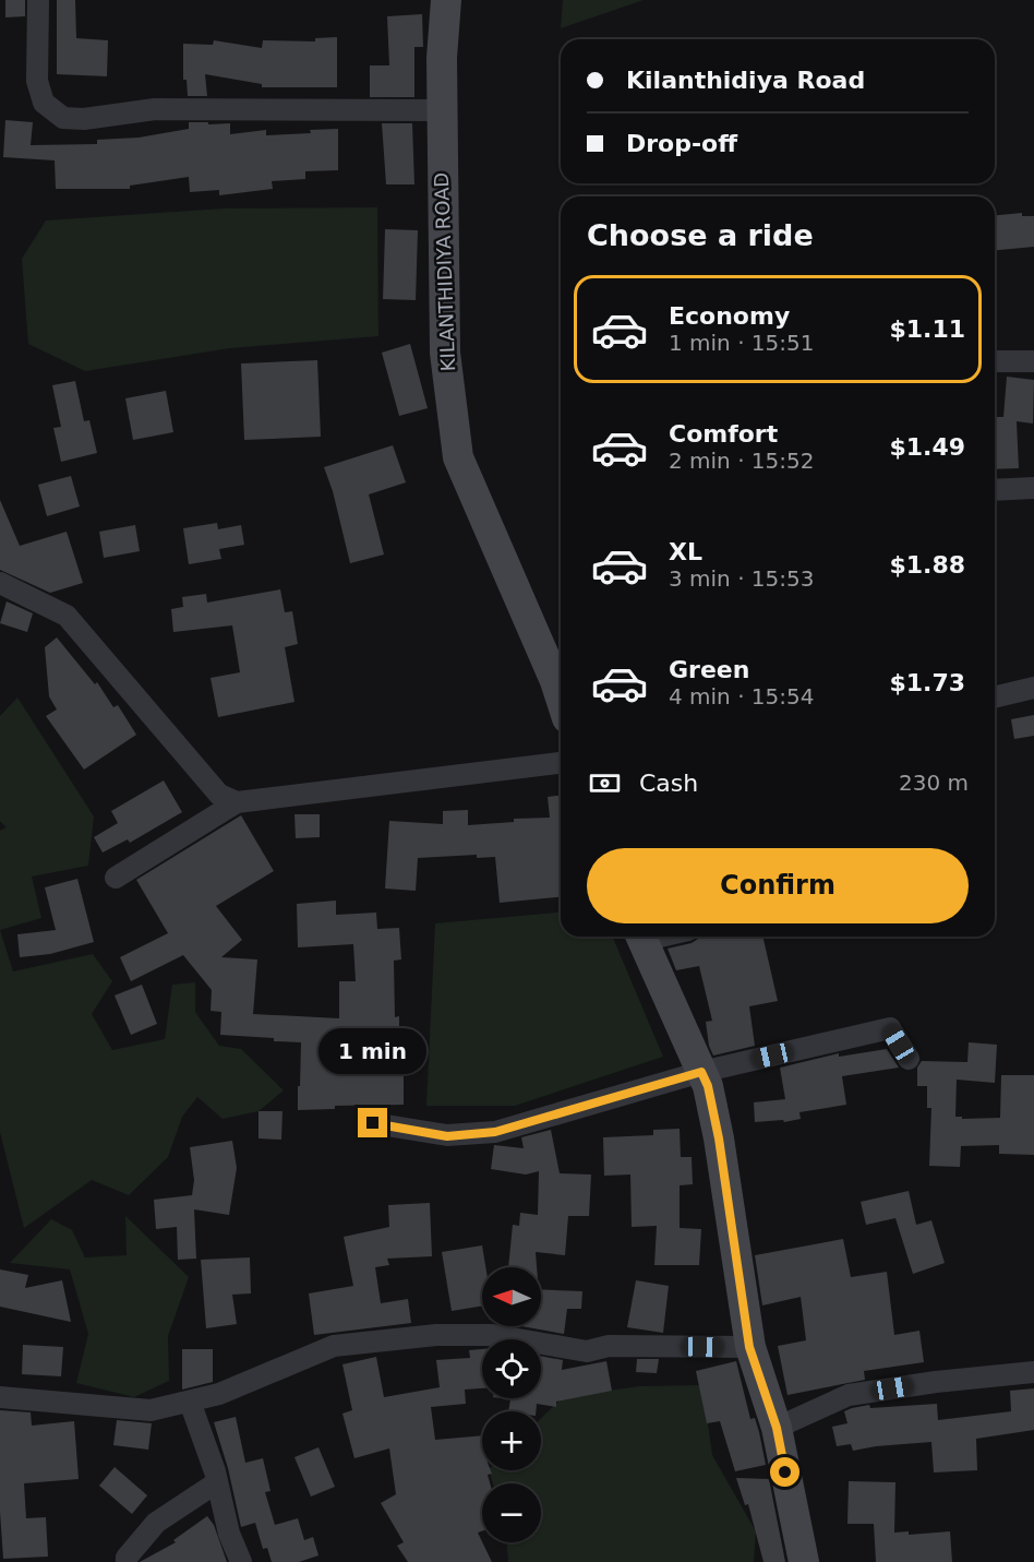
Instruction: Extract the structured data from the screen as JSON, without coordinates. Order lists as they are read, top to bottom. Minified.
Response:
{"streets":{"street":["KILANTHIDIYA ROAD"]},"north":"left","page":{"banner":["Kilanthidiya Road","Drop-off"],"heading":"Choose a ride","list":[{"name":"Economy","note":"1 min · 15:51","value":"$1.11"},{"name":"Comfort","note":"2 min · 15:52","value":"$1.49"},{"name":"XL","note":"3 min · 15:53","value":"$1.88"},{"name":"Green","note":"4 min · 15:54","value":"$1.73"}],"pay":["Cash","230 m"],"buttons":"Confirm","bubble":"1 min","map_buttons":["+","−"]}}
